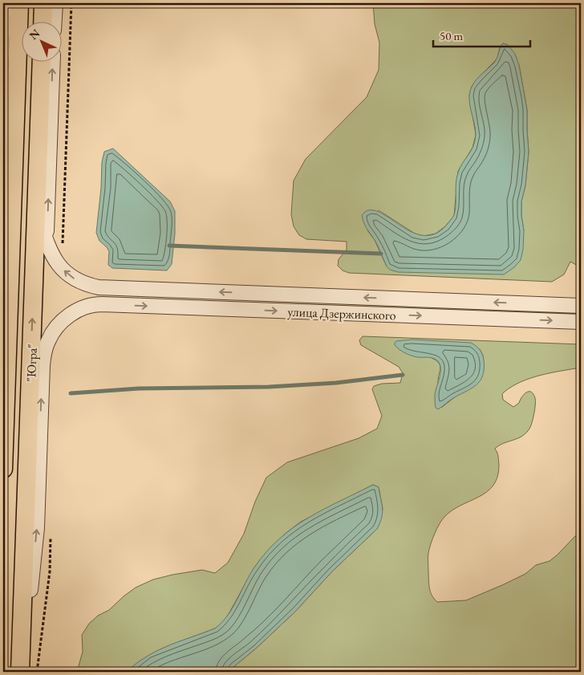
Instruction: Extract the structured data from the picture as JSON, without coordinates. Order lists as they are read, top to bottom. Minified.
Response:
{"streets":{"highway":["\"Югра\""],"street":["улица Дзержинского"]},"crossings":[["улица Дзержинского","\"Югра\""]],"scale_bar":"50 m","north":"top left"}
